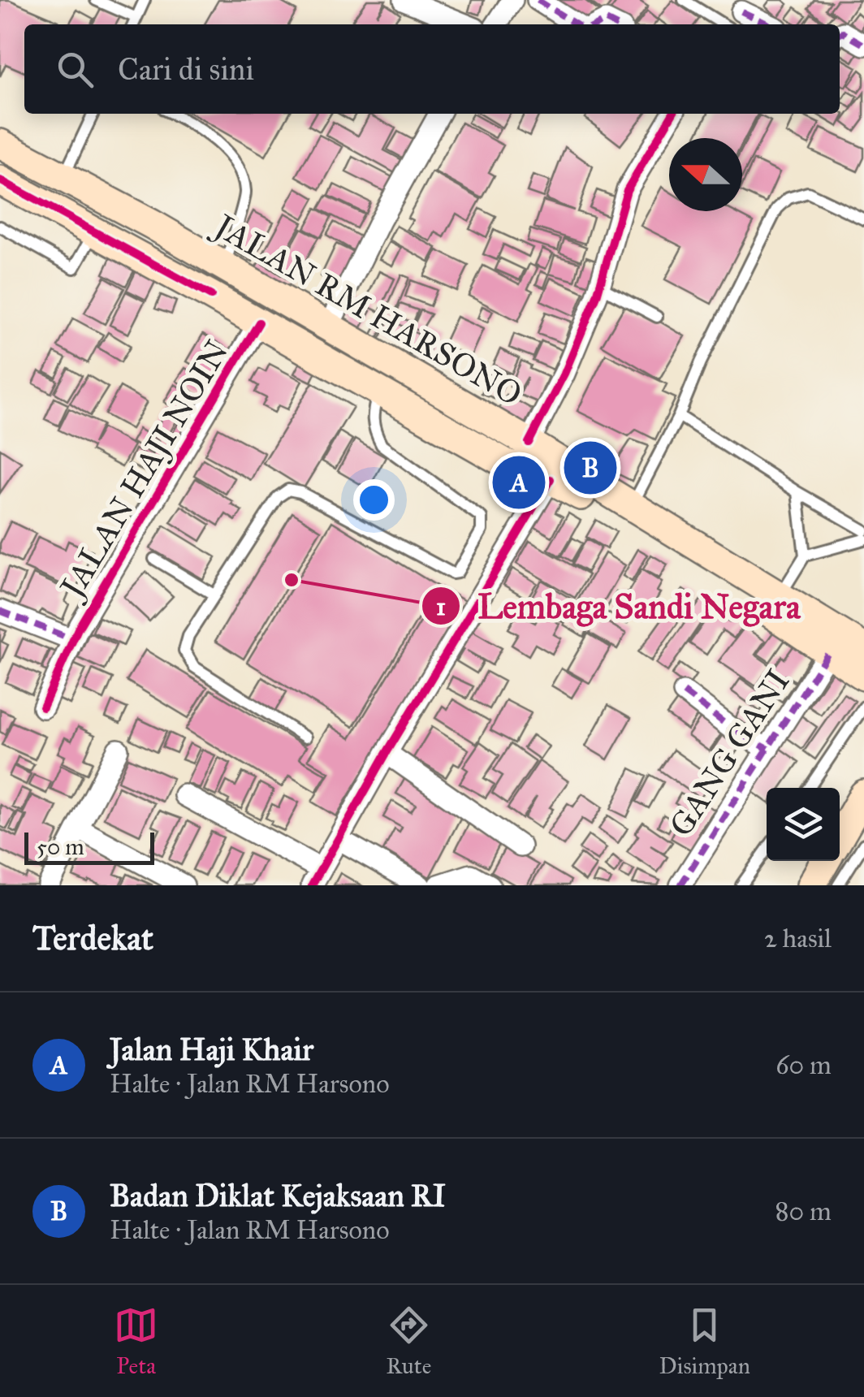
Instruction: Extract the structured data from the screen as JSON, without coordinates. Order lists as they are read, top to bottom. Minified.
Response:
{"streets":{"main road":["JALAN RM HARSONO"],"street":["JALAN HAJI NOIN","GANG GANI"]},"crossings":[["JALAN RM HARSONO","JALAN HAJI NOIN"],["JALAN RM HARSONO","GANG GANI"]],"places":["Lembaga Sandi Negara"],"scale_bar":"50 m","north":"left","page":{"search":"Cari di sini","pins":["B","A"],"scale":"50 m","heading":["Terdekat","2 hasil"],"list":[{"mark":"A","name":"Jalan Haji Khair","note":"Halte · Jalan RM Harsono","value":"60 m"},{"mark":"B","name":"Badan Diklat Kejaksaan RI","note":"Halte · Jalan RM Harsono","value":"80 m"}],"nav":["Peta","Rute","Disimpan"]}}
